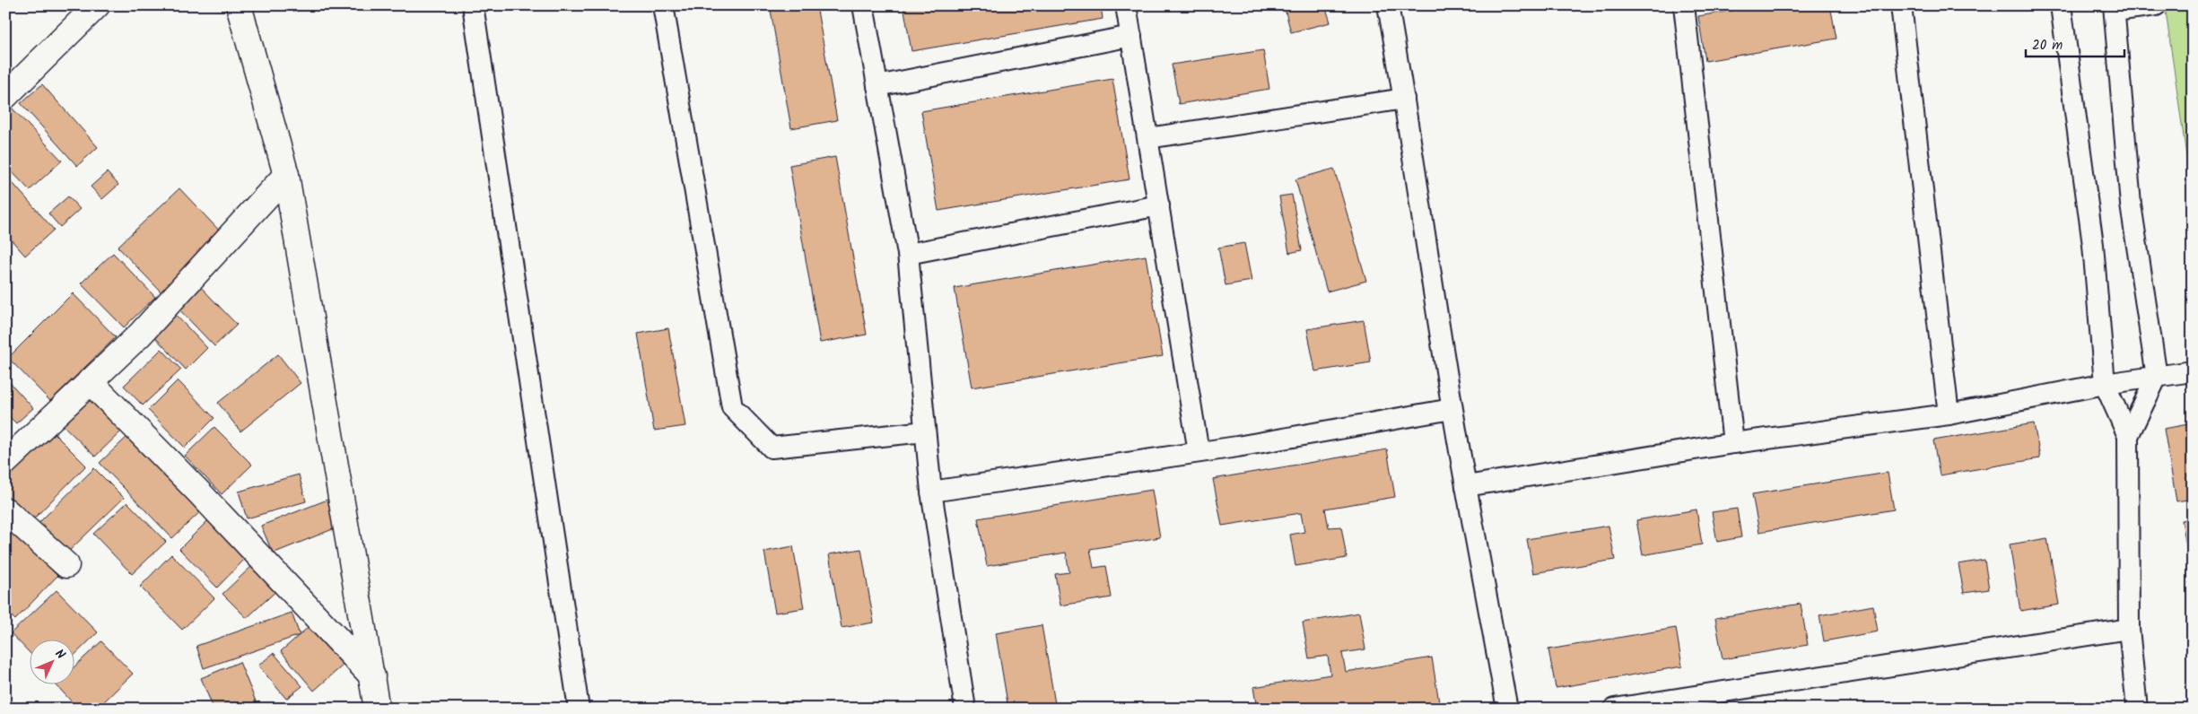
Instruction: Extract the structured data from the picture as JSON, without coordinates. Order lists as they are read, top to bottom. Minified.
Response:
{"scale_bar":"20 m","north":"top right"}
